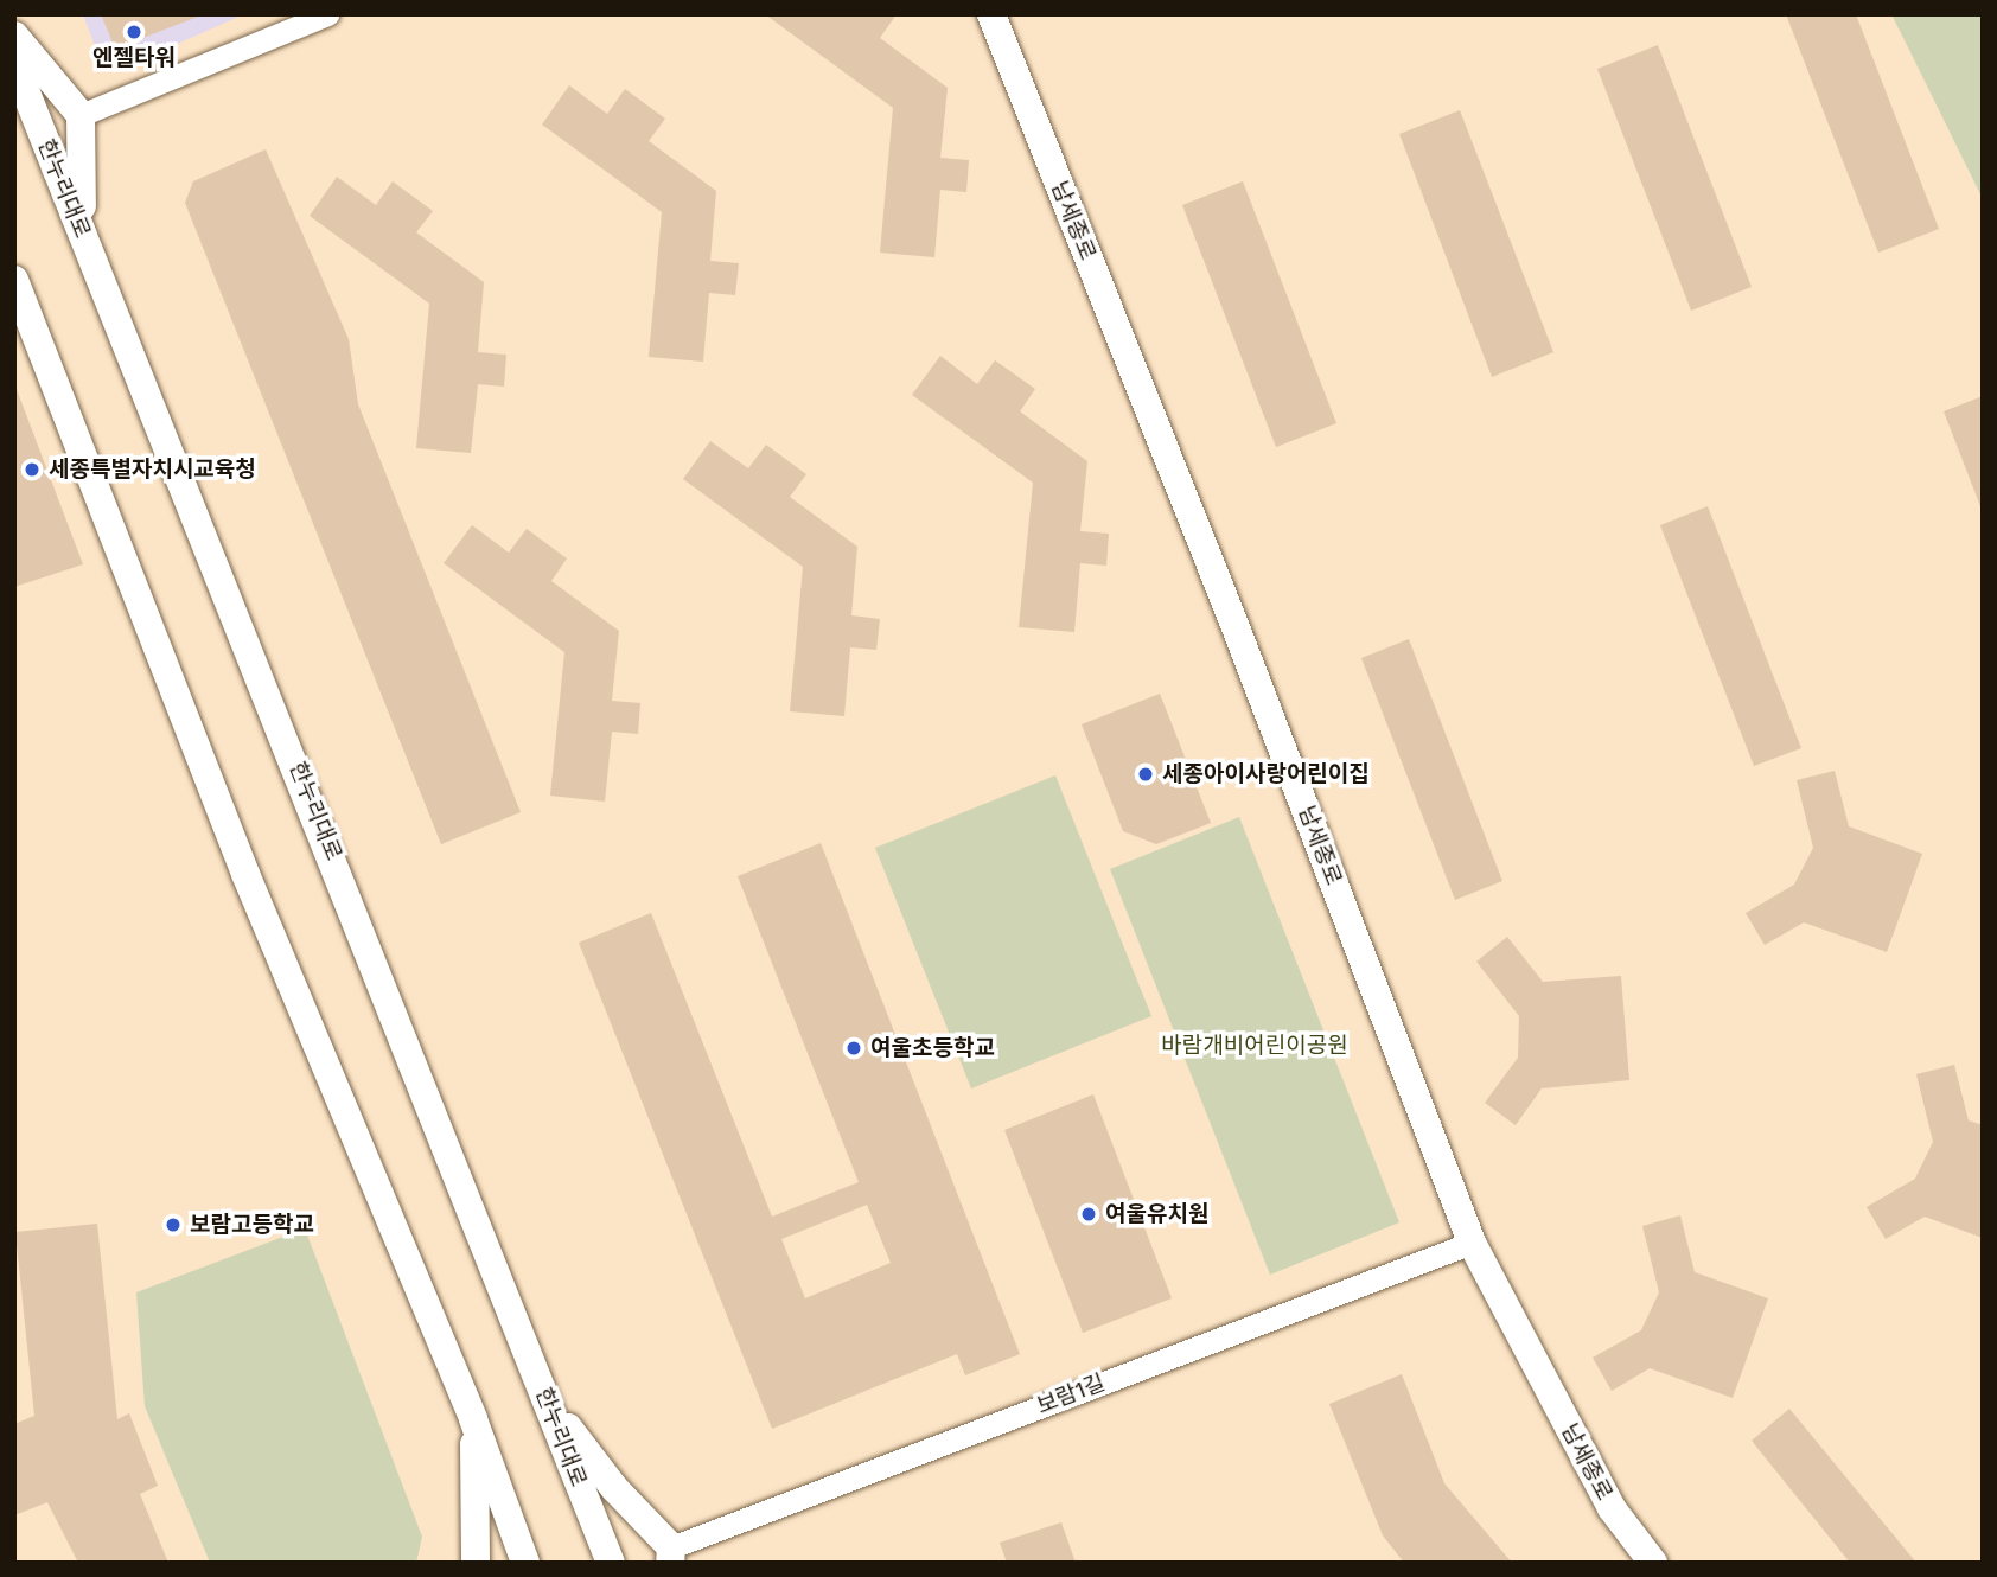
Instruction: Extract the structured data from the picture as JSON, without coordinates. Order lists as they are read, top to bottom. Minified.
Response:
{"streets":{"street":["한누리대로","남세종로","보람1길"]},"crossings":[["남세종로","보람1길"]],"parks":["바람개비어린이공원"],"places":["엔젤타워","세종특별자치시교육청","세종아이사랑어린이집","여울초등학교","여울유치원","보람고등학교"]}
